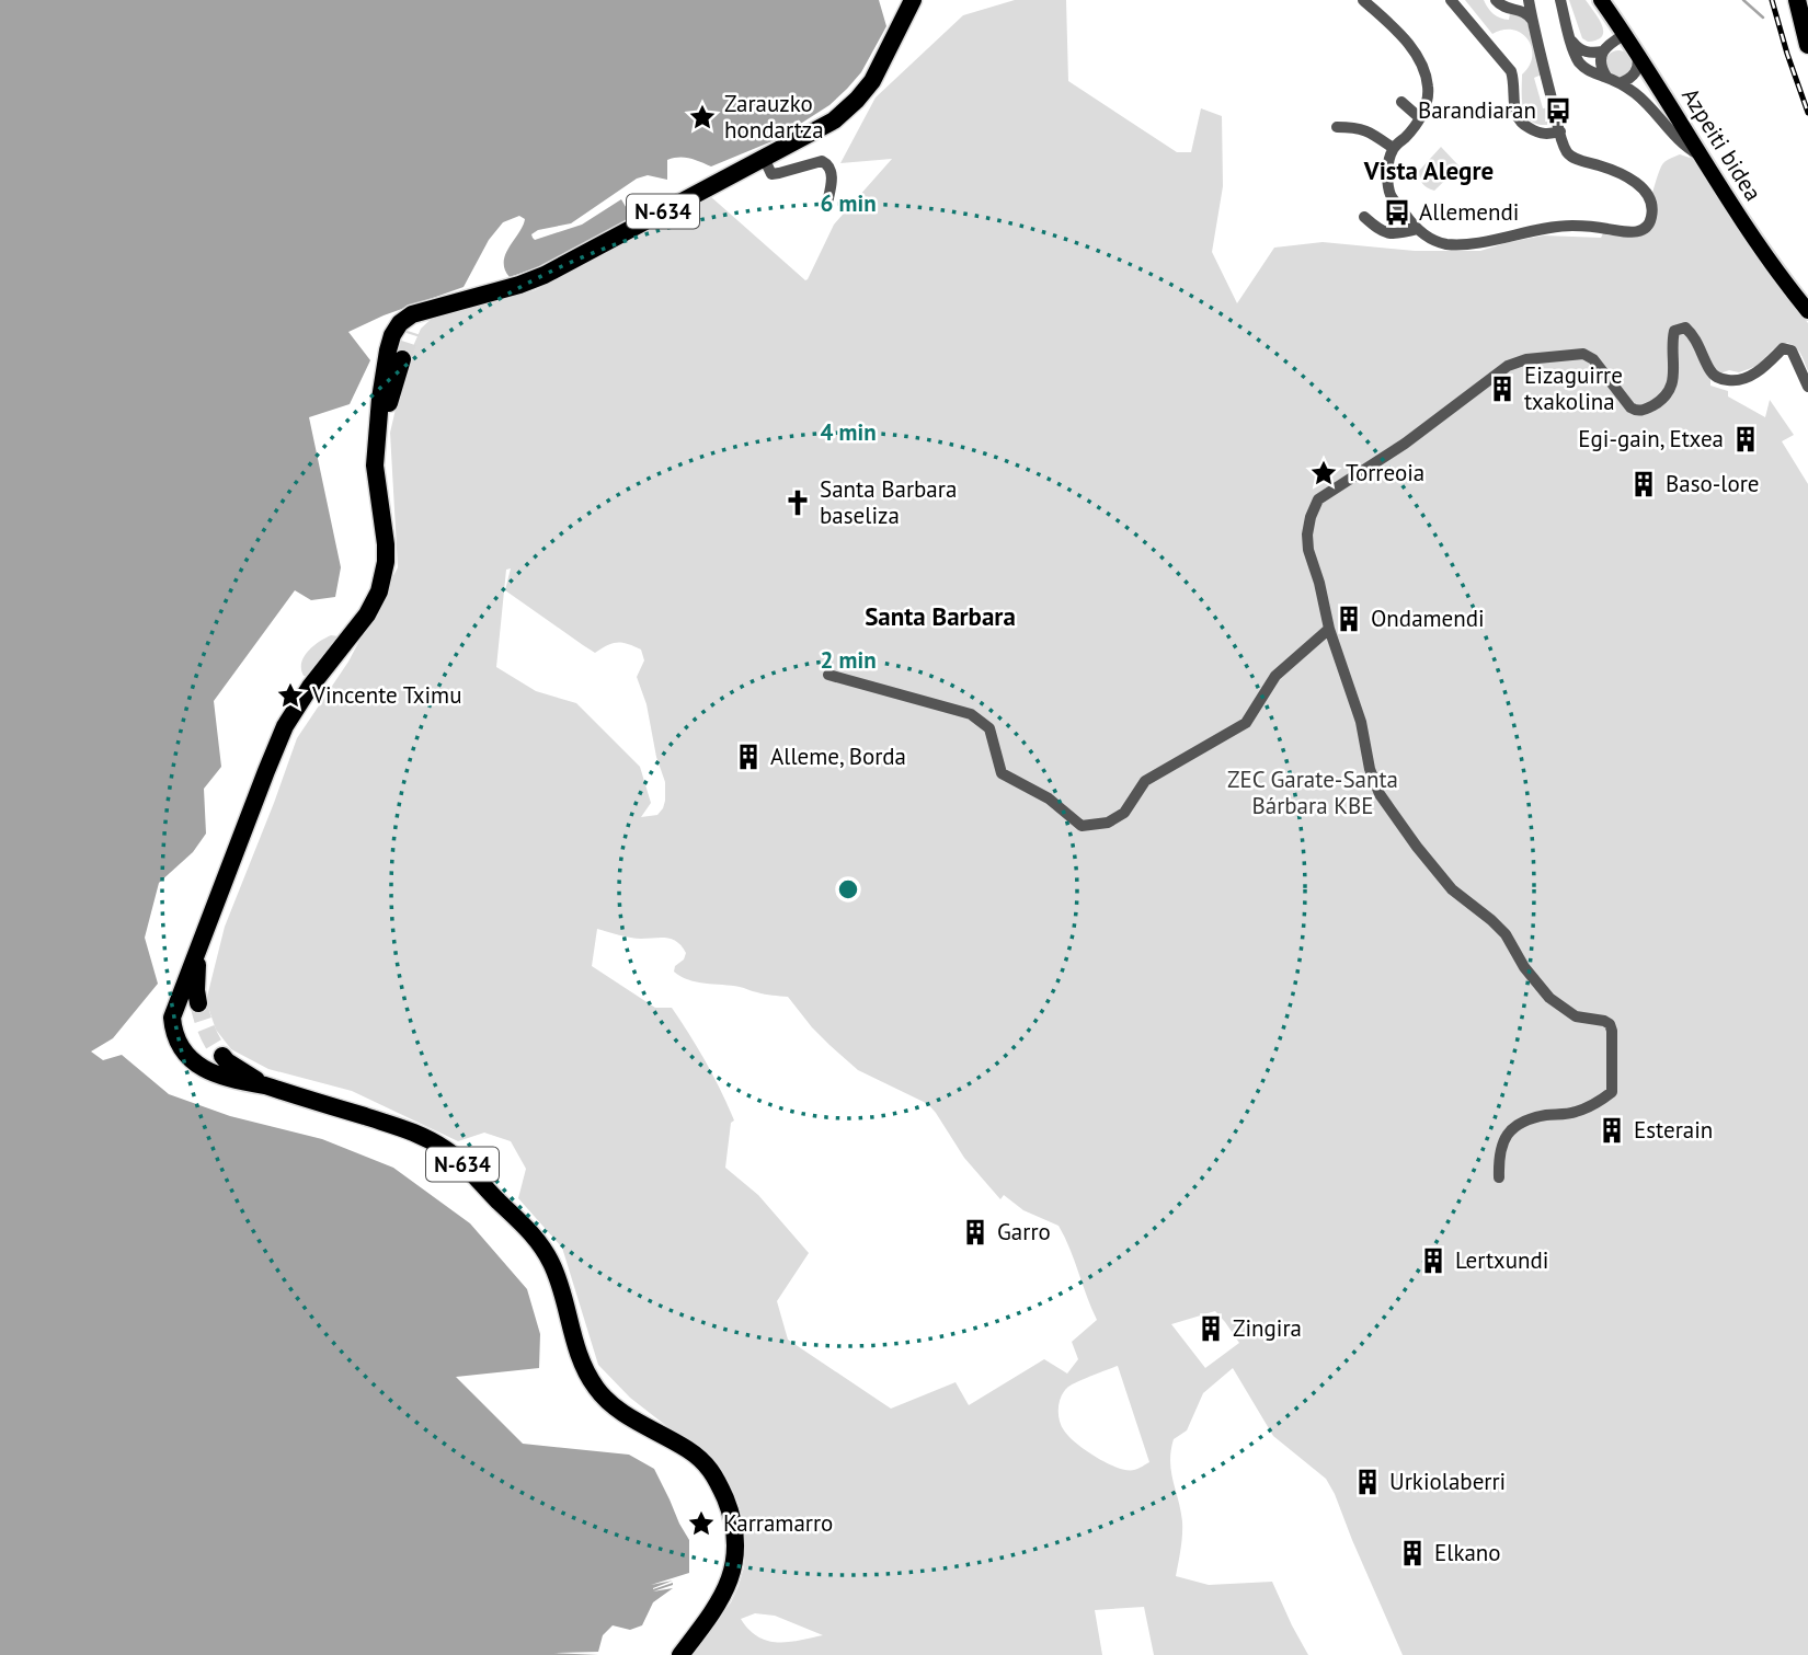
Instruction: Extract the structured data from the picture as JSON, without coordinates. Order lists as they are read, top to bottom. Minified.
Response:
{"streets":{"highway":["N-634"],"main road":["Azpeiti bidea"]},"districts":["Vista Alegre","Santa Barbara"],"parks":["ZEC Garate-Santa Bárbara KBE"],"places":{"bus stop":["Barandiaran","Allemendi"],"place":["Zarauzko hondartza","Torreoia","Vincente Tximu","Karramarro"],"building":["Eizaguirre txakolina","Egi-gain, Etxea","Baso-lore","Ondamendi","Alleme, Borda","Esterain","Garro","Lertxundi","Zingira","Urkiolaberri","Elkano"],"church":["Santa Barbara baseliza"]},"rings":["6 min","4 min","2 min"]}
